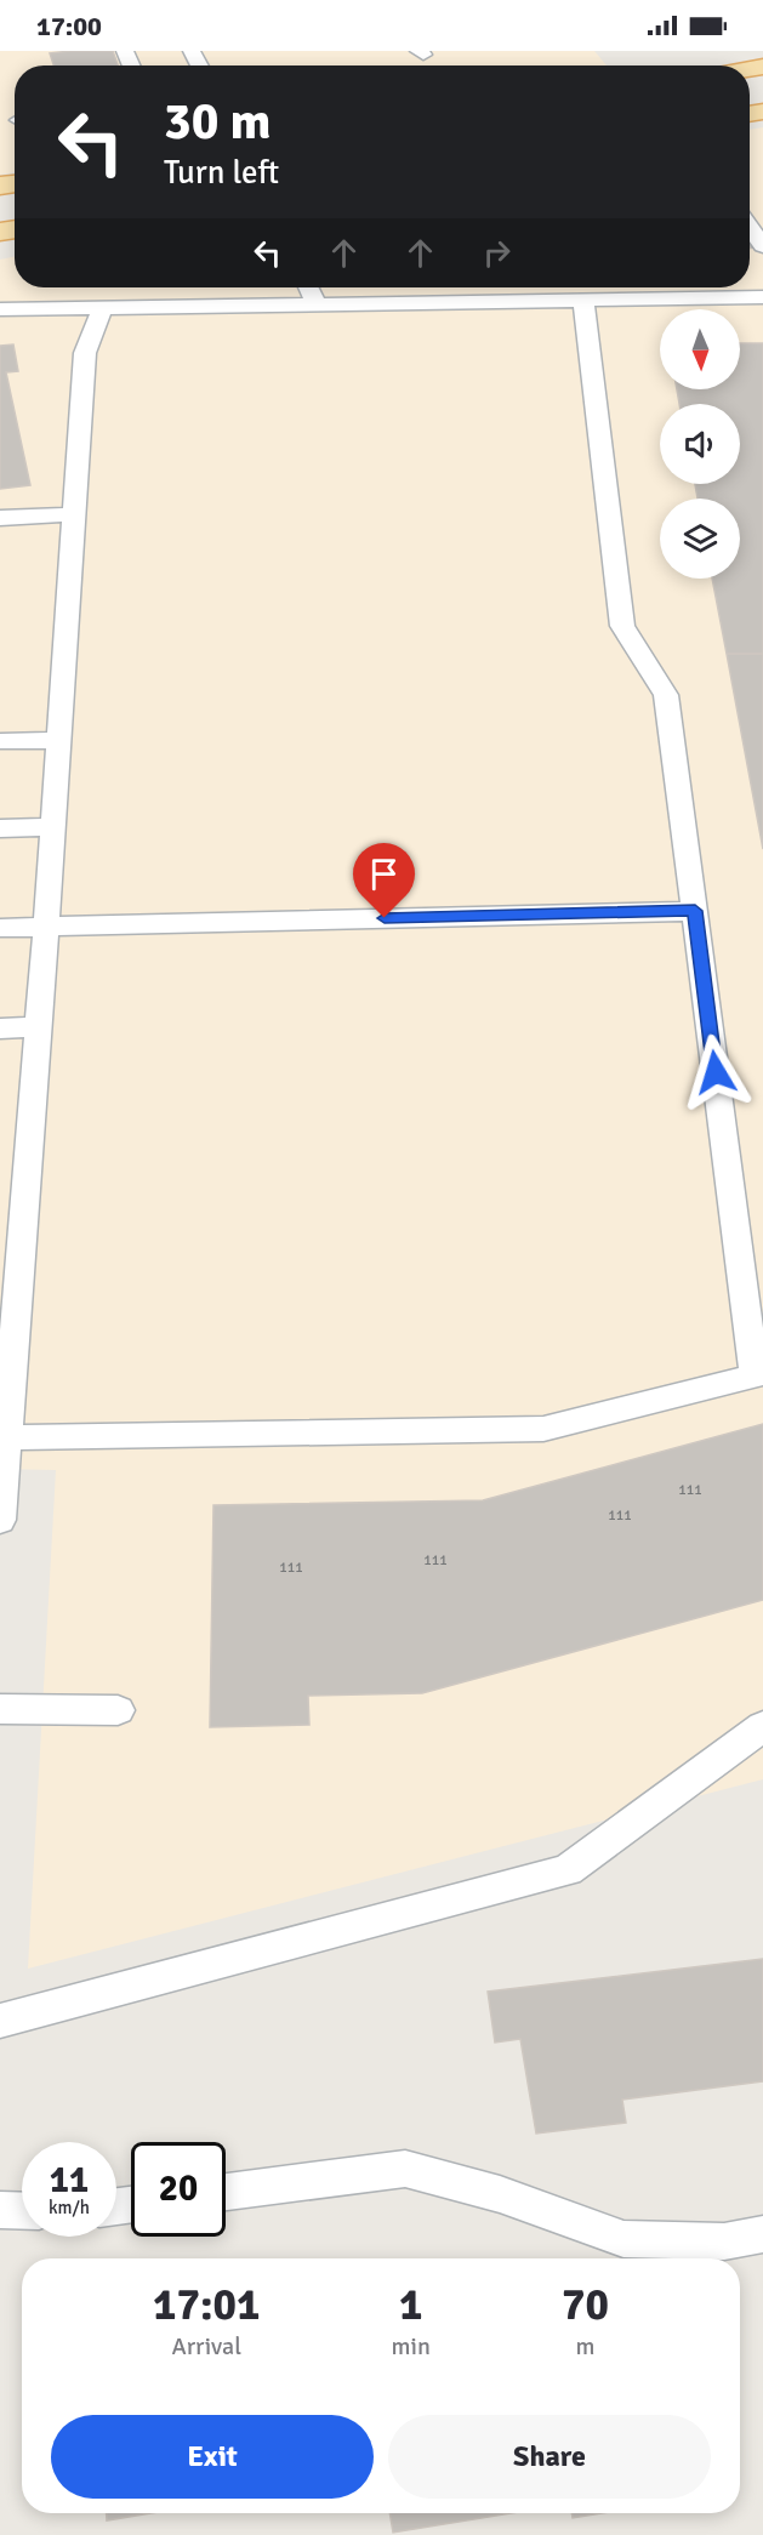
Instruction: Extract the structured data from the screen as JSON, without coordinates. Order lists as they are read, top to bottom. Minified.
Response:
{"house_numbers":["111","111","111","111"],"north":"bottom","page":{"status":"17:00","turn":["30 m","Turn left"],"speed":"11 km/h","limit":"20","eta":["17:01","Arrival","1","min","70","m"],"buttons":["Exit","Share"]}}
